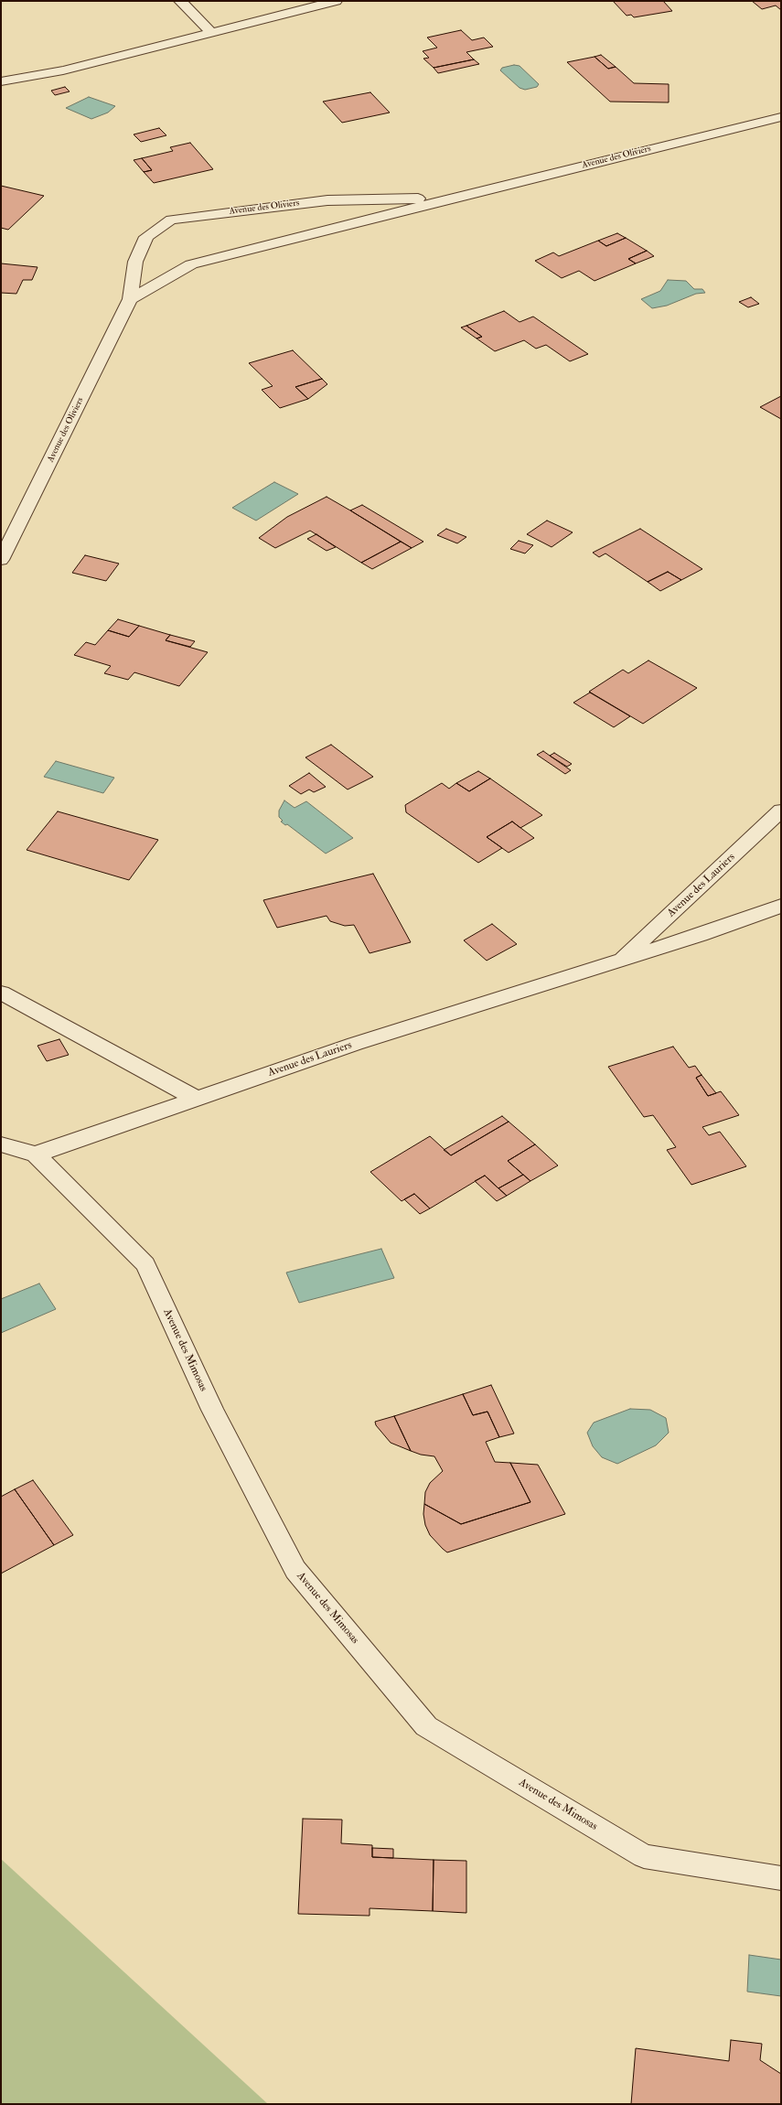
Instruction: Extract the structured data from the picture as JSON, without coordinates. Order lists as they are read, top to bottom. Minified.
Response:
{"streets":{"street":["Avenue des Oliviers","Avenue des Lauriers","Avenue des Mimosas"]},"crossings":[["Avenue des Lauriers","Avenue des Mimosas"]]}
